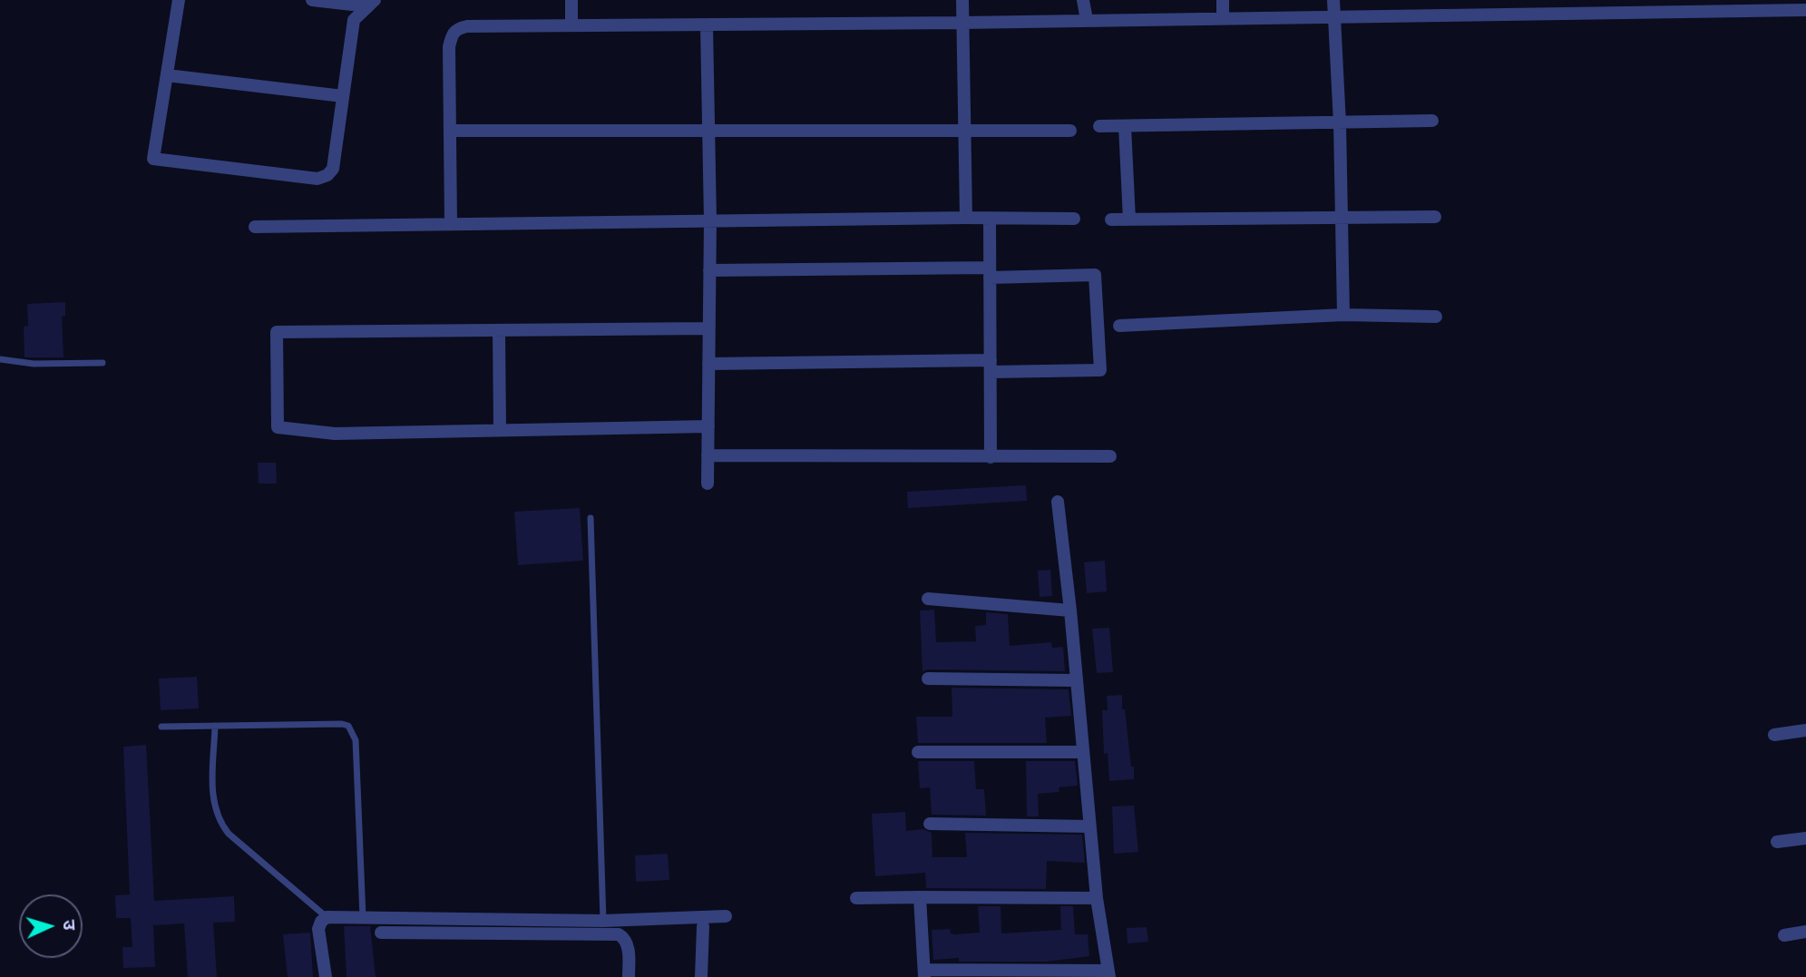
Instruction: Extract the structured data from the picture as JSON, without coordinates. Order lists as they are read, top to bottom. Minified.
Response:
{"north":"right"}
